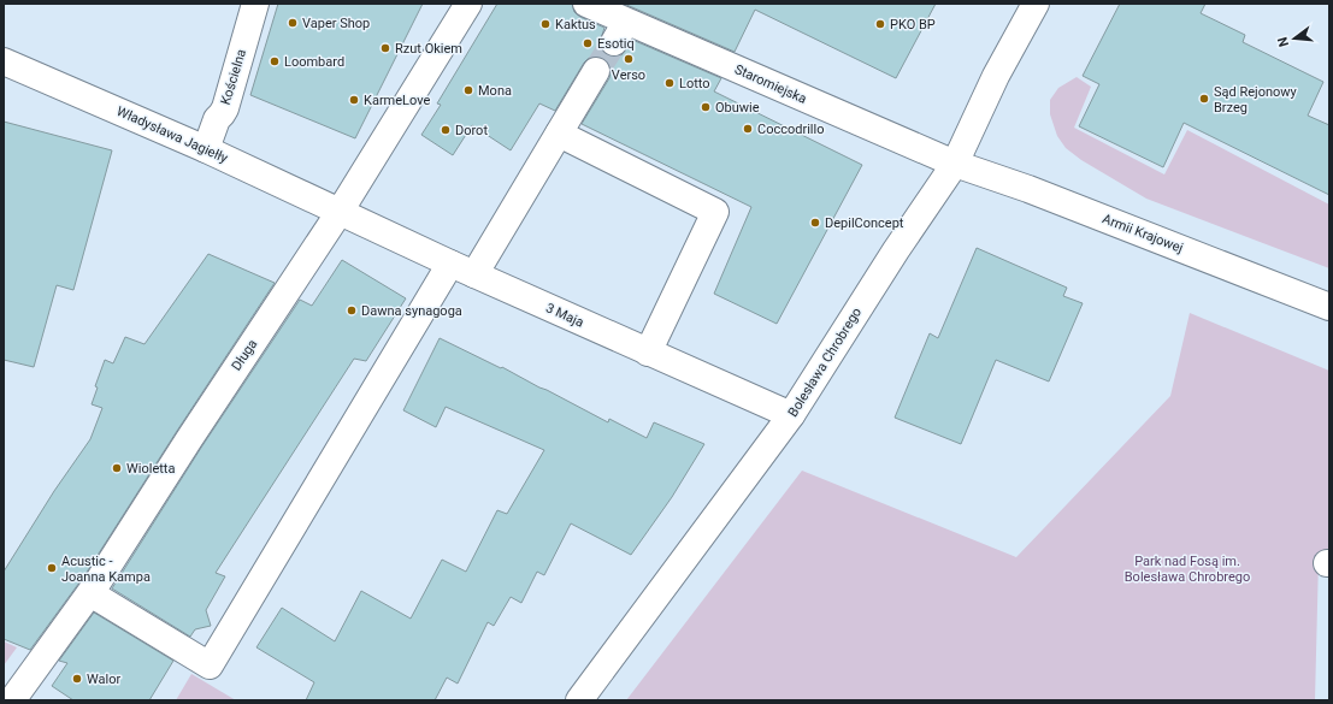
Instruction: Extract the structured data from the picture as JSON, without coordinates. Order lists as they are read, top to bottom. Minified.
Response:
{"streets":{"main road":["Kościelna","Staromiejska","Władysława Jagiełły","Armii Krajowej","3 Maja","Długa","Bolesława Chrobrego"]},"crossings":[["Kościelna","Władysława Jagiełły"],["Staromiejska","Armii Krajowej"],["Staromiejska","Bolesława Chrobrego"],["Władysława Jagiełły","3 Maja"],["Władysława Jagiełły","Długa"],["Armii Krajowej","Bolesława Chrobrego"],["3 Maja","Długa"],["3 Maja","Bolesława Chrobrego"]],"parks":["Park nad Fosą im. Bolesława Chrobrego"],"places":["Vaper Shop","Kaktus","PKO BP","Esotiq","Rzut Okiem","Verso","Loombard","Lotto","Mona","Sąd Rejonowy Brzeg","KarmeLove","Obuwie","Coccodrillo","Dorot","DepilConcept","Dawna synagoga","Wioletta","Acustic - Joanna Kampa","Walor"],"north":"left"}
